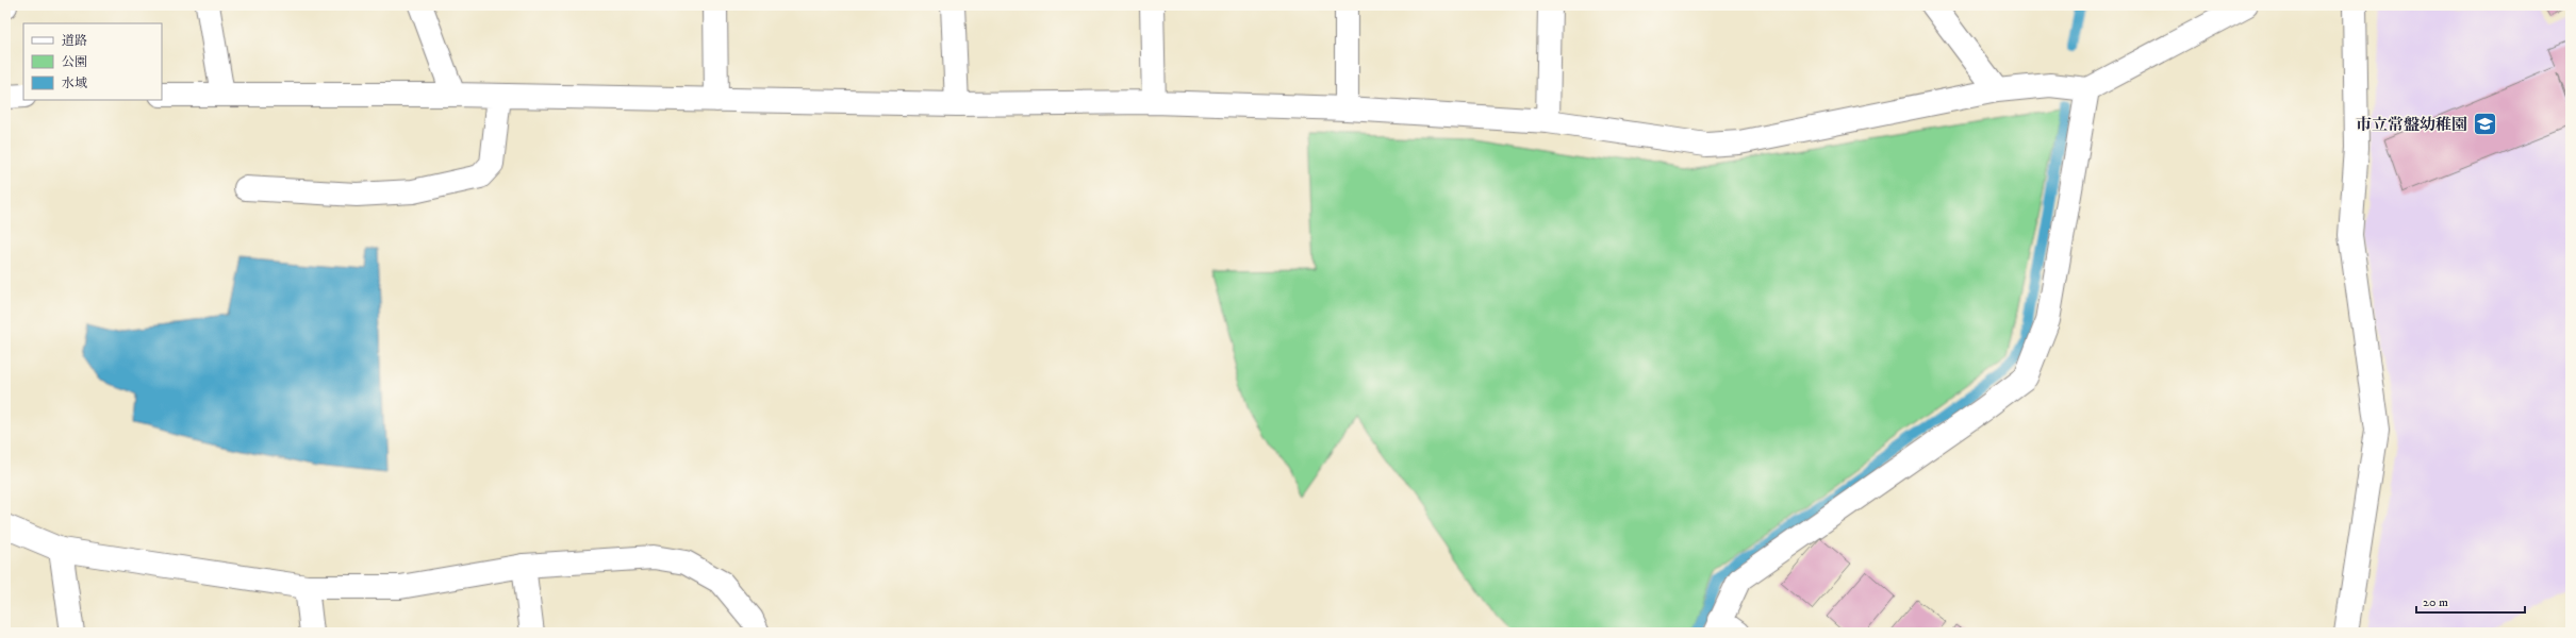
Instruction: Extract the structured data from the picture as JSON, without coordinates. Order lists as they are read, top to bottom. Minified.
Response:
{"places":{"school or university":["市立常盤幼稚園"]},"legend":["道路","公園","水域"],"scale_bar":"20 m"}
